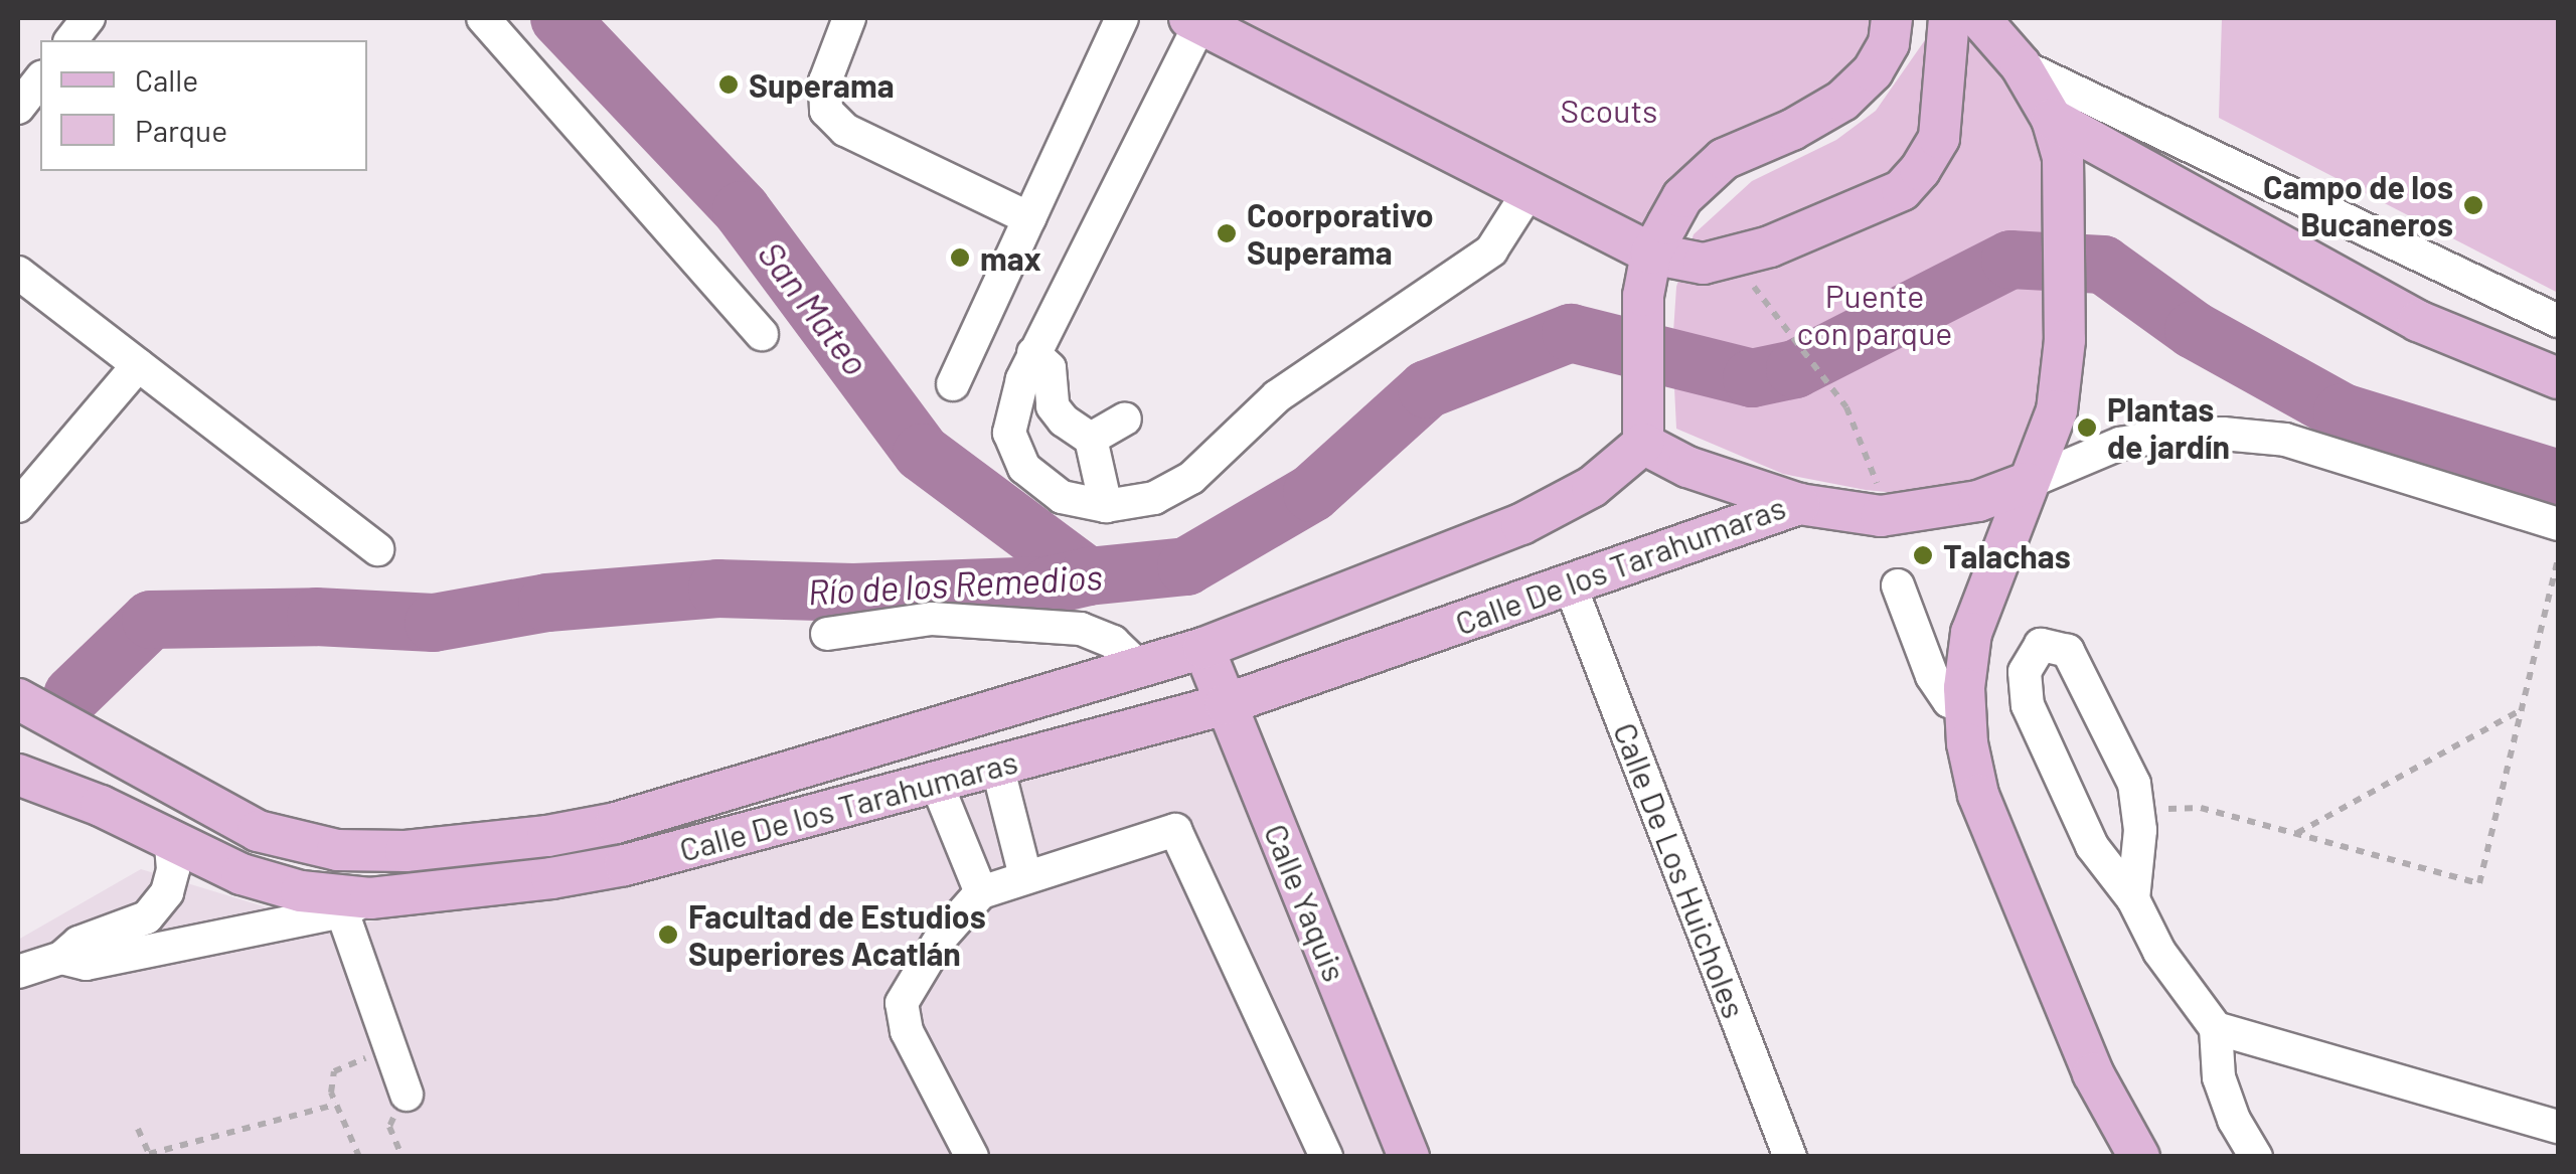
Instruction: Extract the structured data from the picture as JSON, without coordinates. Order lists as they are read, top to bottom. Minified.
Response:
{"streets":{"main road":["Calle De los Tarahumaras","Calle Yaquis"],"street":["Calle De Los Huicholes"]},"crossings":[["Calle De los Tarahumaras","Calle De Los Huicholes"],["Calle De los Tarahumaras","Calle Yaquis"]],"water":["San Mateo","Río de los Remedios"],"parks":["Scouts","Puente con parque"],"places":["Superama","Campo de los Bucaneros","Coorporativo Superama","max","Plantas de jardín","Talachas","Facultad de Estudios Superiores Acatlán"],"legend":["Calle","Parque"]}
